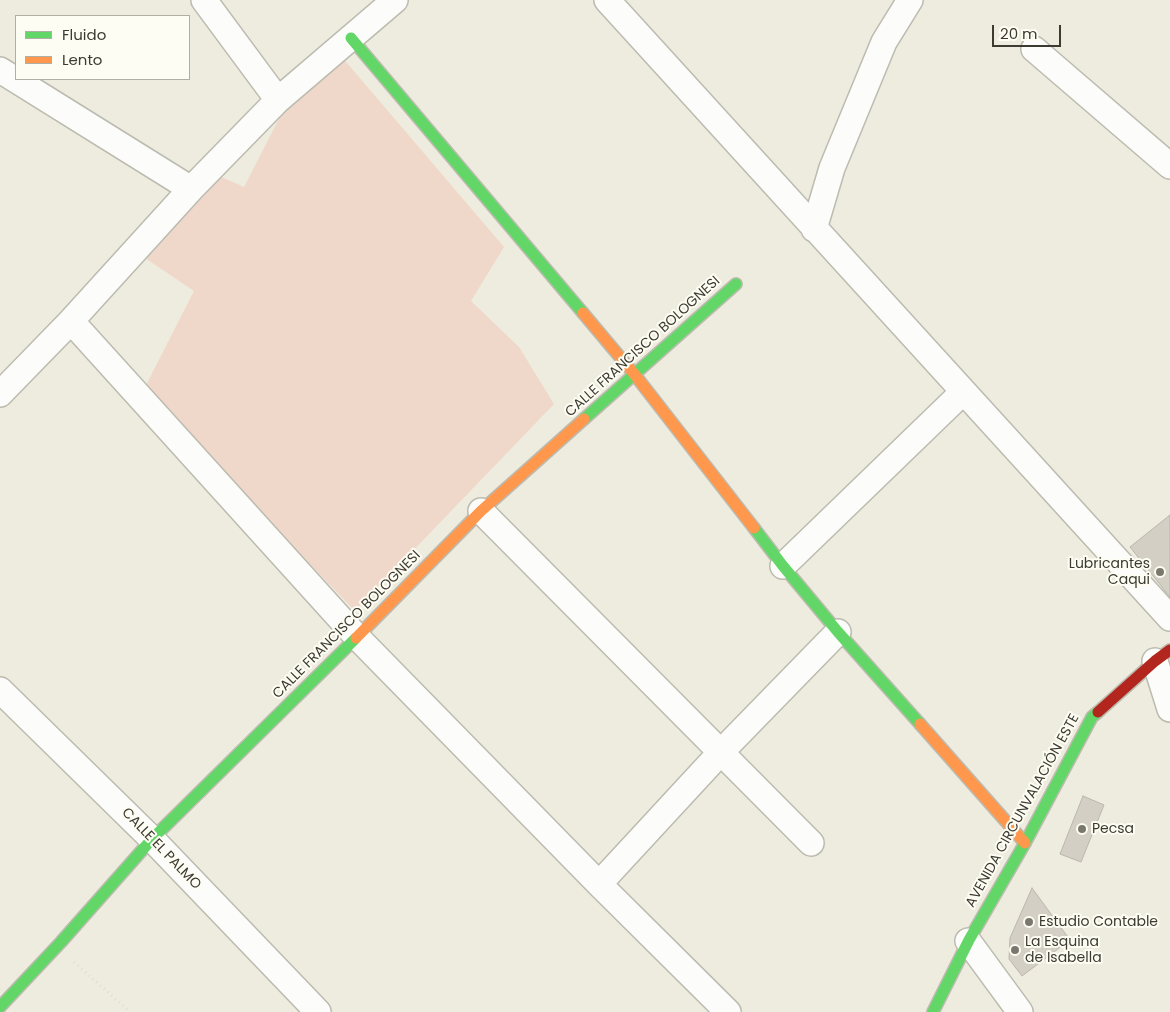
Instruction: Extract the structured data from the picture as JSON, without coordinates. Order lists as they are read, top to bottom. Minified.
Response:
{"streets":{"street":["CALLE FRANCISCO BOLOGNESI","AVENIDA CIRCUNVALACIÓN ESTE","CALLE EL PALMO"]},"crossings":[["CALLE FRANCISCO BOLOGNESI","CALLE EL PALMO"]],"places":["Lubricantes Caqui","Pecsa","Estudio Contable","La Esquina de Isabella"],"legend":["Fluido","Lento"],"scale_bar":"20 m"}
